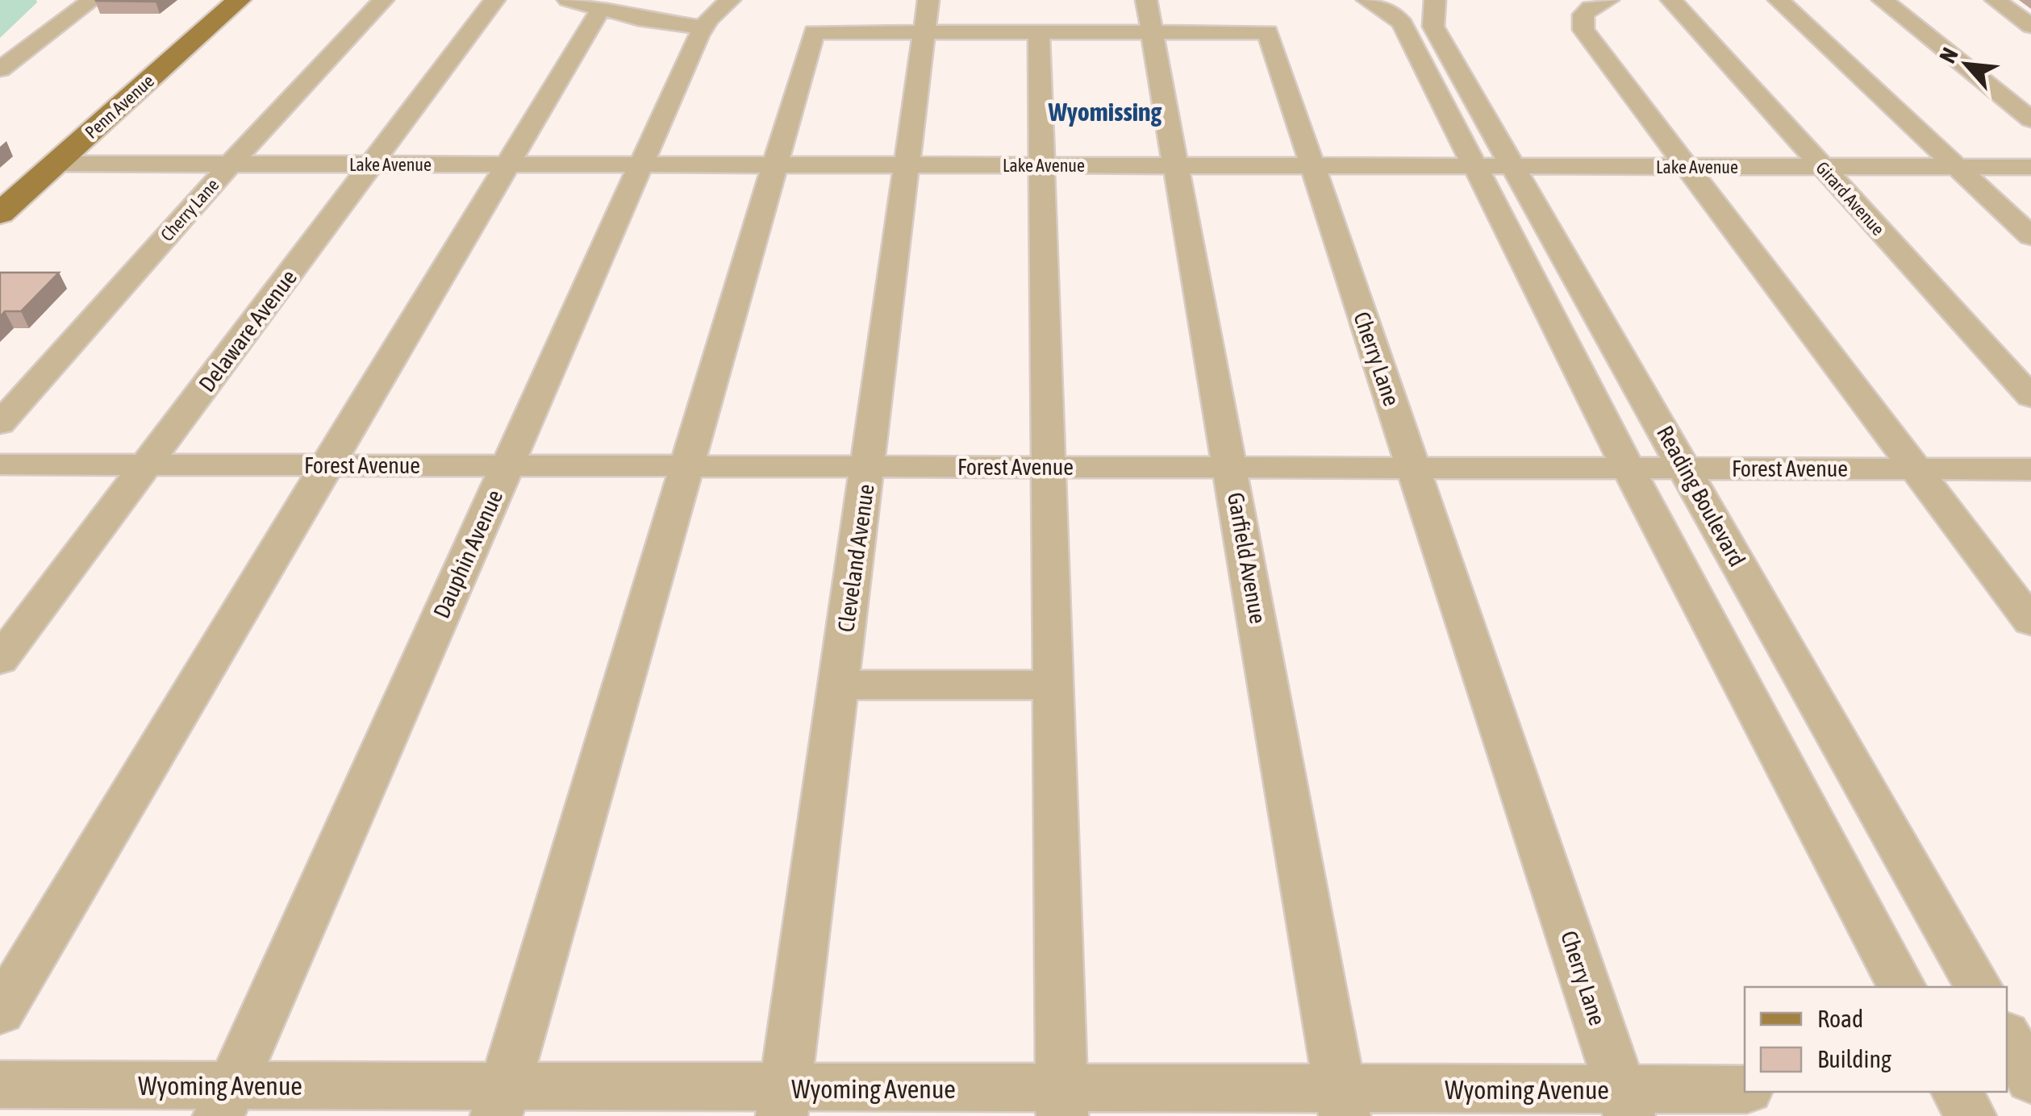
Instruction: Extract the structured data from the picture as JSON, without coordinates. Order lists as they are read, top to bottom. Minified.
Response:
{"streets":{"main road":["Penn Avenue"],"street":["Lake Avenue","Girard Avenue","Cherry Lane","Delaware Avenue","Forest Avenue","Reading Boulevard","Dauphin Avenue","Cleveland Avenue","Garfield Avenue","Wyoming Avenue"]},"crossings":[["Penn Avenue","Lake Avenue"],["Lake Avenue","Girard Avenue"],["Lake Avenue","Cherry Lane"],["Lake Avenue","Delaware Avenue"],["Lake Avenue","Reading Boulevard"],["Lake Avenue","Dauphin Avenue"],["Lake Avenue","Cleveland Avenue"],["Lake Avenue","Garfield Avenue"],["Cherry Lane","Forest Avenue"],["Cherry Lane","Cleveland Avenue"],["Cherry Lane","Garfield Avenue"],["Cherry Lane","Wyoming Avenue"],["Delaware Avenue","Forest Avenue"],["Forest Avenue","Reading Boulevard"],["Forest Avenue","Dauphin Avenue"],["Forest Avenue","Cleveland Avenue"],["Forest Avenue","Garfield Avenue"],["Dauphin Avenue","Wyoming Avenue"],["Cleveland Avenue","Wyoming Avenue"],["Garfield Avenue","Wyoming Avenue"]],"districts":["Wyomissing"],"legend":["Road","Building"],"north":"top left"}
